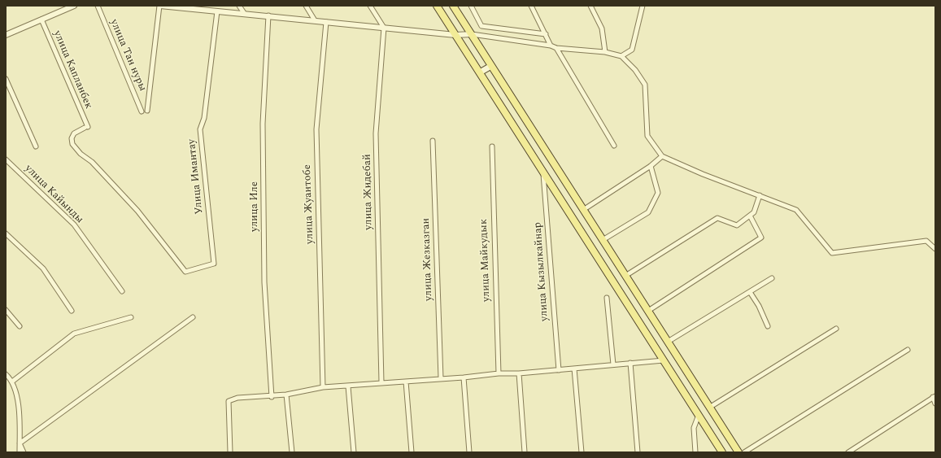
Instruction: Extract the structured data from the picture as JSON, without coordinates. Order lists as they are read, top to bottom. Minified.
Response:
{"streets":{"street":["улица Тан нуры","улица Капланбек","Улица Имантау","улица Жидебай","улица Кайынды","улица Жуантобе","улица Иле","улица Жезказган","улица Майкудык","улица Кызылкайнар"]},"crossings":[["улица Капланбек","Улица Имантау"]]}
